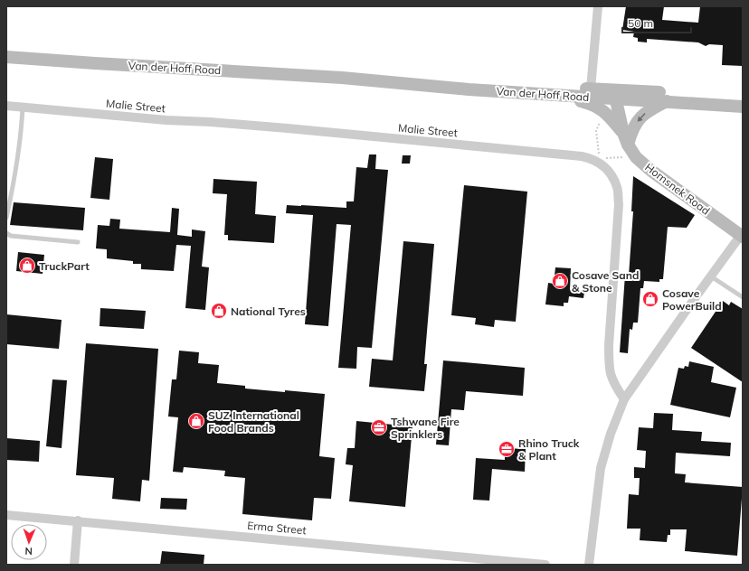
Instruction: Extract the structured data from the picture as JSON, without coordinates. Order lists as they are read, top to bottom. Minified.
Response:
{"streets":{"main road":["Van der Hoff Road","Hornsnek Road"],"street":["Malie Street","Erma Street"]},"crossings":[["Van der Hoff Road","Hornsnek Road"]],"places":{"shop":["TruckPart","Cosave Sand & Stone","Cosave PowerBuild","National Tyres","SUZ International Food Brands"],"office":["Tshwane Fire Sprinklers","Rhino Truck & Plant"]},"scale_bar":"50 m","north":"bottom"}
